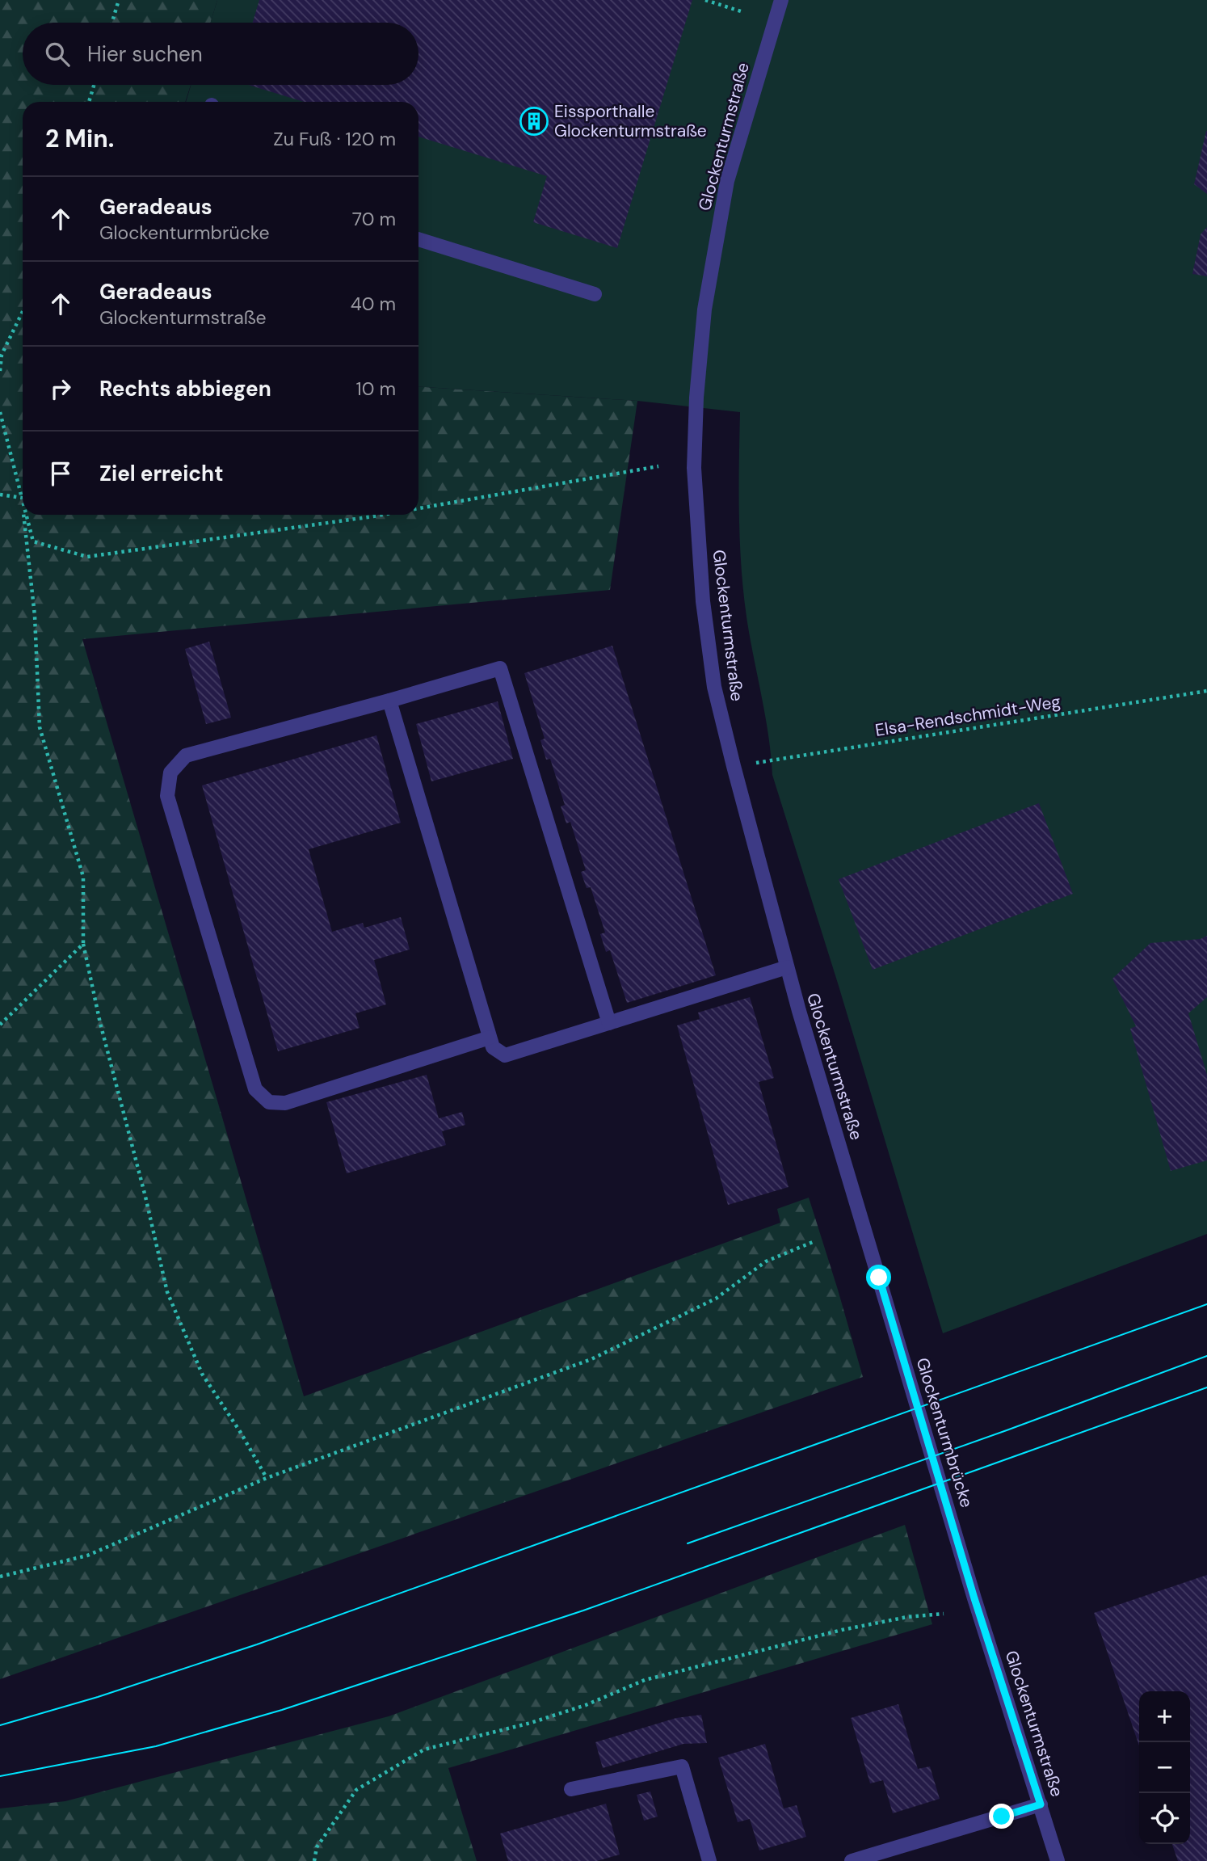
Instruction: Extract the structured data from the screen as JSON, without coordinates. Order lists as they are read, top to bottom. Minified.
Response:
{"streets":{"street":["Glockenturmstraße","Glockenturmbrücke"],"path":["Elsa-Rendschmidt-Weg"]},"crossings":[["Glockenturmstraße","Elsa-Rendschmidt-Weg"],["Glockenturmstraße","Glockenturmbrücke"]],"places":{"building":["Eissporthalle Glockenturmstraße"]},"page":{"search":"Hier suchen","heading":["2 Min.","Zu Fuß · 120 m"],"list":[["Geradeaus","Glockenturmbrücke","70 m"],["Geradeaus","Glockenturmstraße","40 m"],["Rechts abbiegen","10 m"],"Ziel erreicht"],"map_buttons":["+","−"]}}
